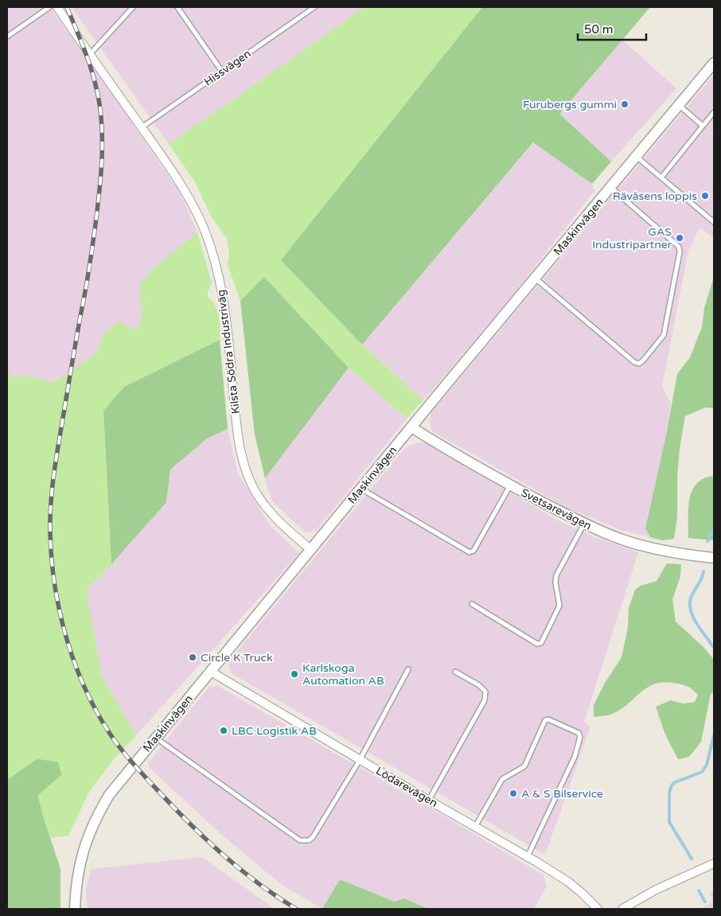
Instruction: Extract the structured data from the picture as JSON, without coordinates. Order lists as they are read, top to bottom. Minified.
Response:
{"streets":{"street":["Maskinvägen","Kilsta Södra Industriväg","Svetsarevägen","Lödarevägen"],"lane":["Hissvägen"]},"crossings":[["Hissvägen","Kilsta Södra Industriväg"],["Maskinvägen","Kilsta Södra Industriväg"],["Maskinvägen","Svetsarevägen"],["Maskinvägen","Lödarevägen"]],"places":["Furubergs gummi","Rävåsens loppis","GAS Industripartner","Circle K Truck","Karlskoga Automation AB","LBC Logistik AB","A & S Bilservice"],"scale_bar":"50 m"}
